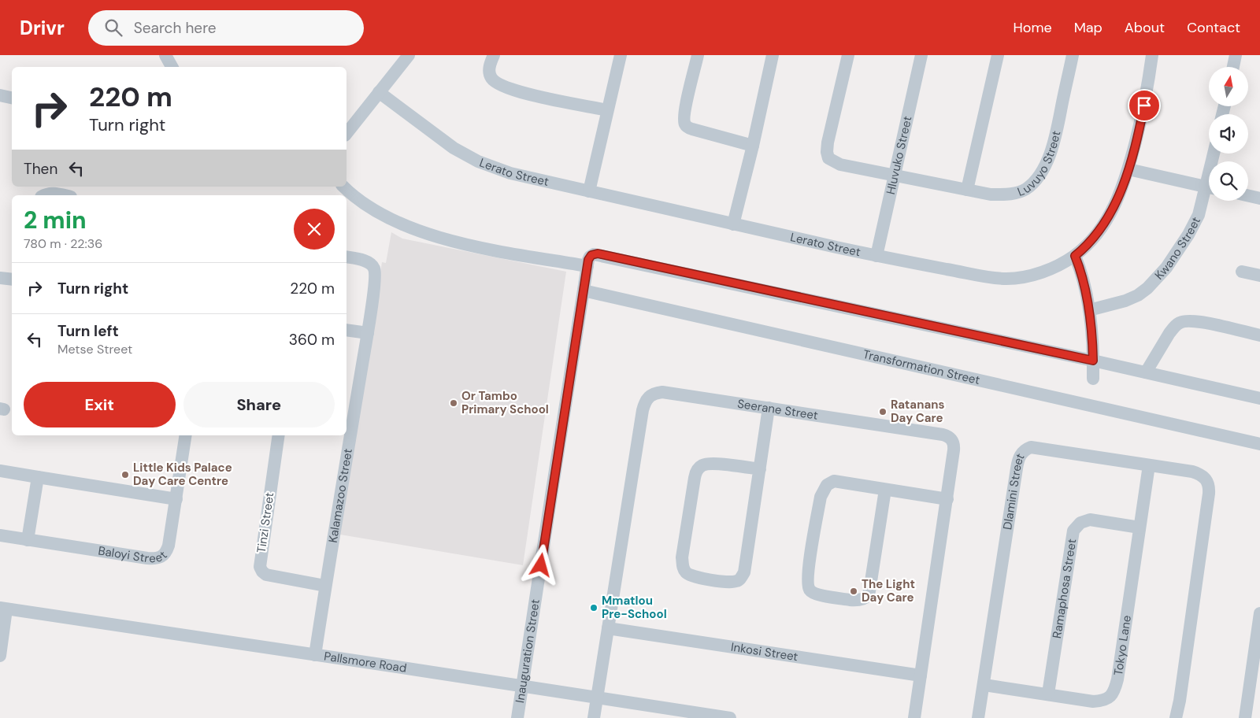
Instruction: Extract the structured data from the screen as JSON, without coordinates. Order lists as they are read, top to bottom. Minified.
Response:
{"streets":{"street":["Hluvuko Street","Luvuyo Street","Lerato Street","Kwano Street","Transformation Street","Seerane Street","Dlamini Street","Kalamazoo Street","Tinzi Street","Baloyi Street","Ramaphosa Street","Tokyo Lane","Inauguration Street","Inkosi Street","Pallsmore Road"]},"crossings":[["Hluvuko Street","Luvuyo Street"],["Hluvuko Street","Lerato Street"],["Transformation Street","Inauguration Street"],["Seerane Street","Inkosi Street"],["Seerane Street","Pallsmore Road"],["Dlamini Street","Tokyo Lane"],["Kalamazoo Street","Tinzi Street"],["Kalamazoo Street","Pallsmore Road"],["Ramaphosa Street","Tokyo Lane"],["Inauguration Street","Pallsmore Road"]],"places":["Or Tambo Primary School","Ratanans Day Care","Little Kids Palace Day Care Centre","The Light Day Care","Mmatlou Pre-School"],"north":"top","page":{"header":"Drivr","search":"Search here","nav":["Home","Map","About","Contact"],"turn":["220 m","Turn right"],"then":"Then","heading":["2 min","780 m · 22:36"],"list":[{"name":"Turn right","value":"220 m"},{"name":"Turn left","note":"Metse Street","value":"360 m"}],"buttons":["Exit","Share"]}}
